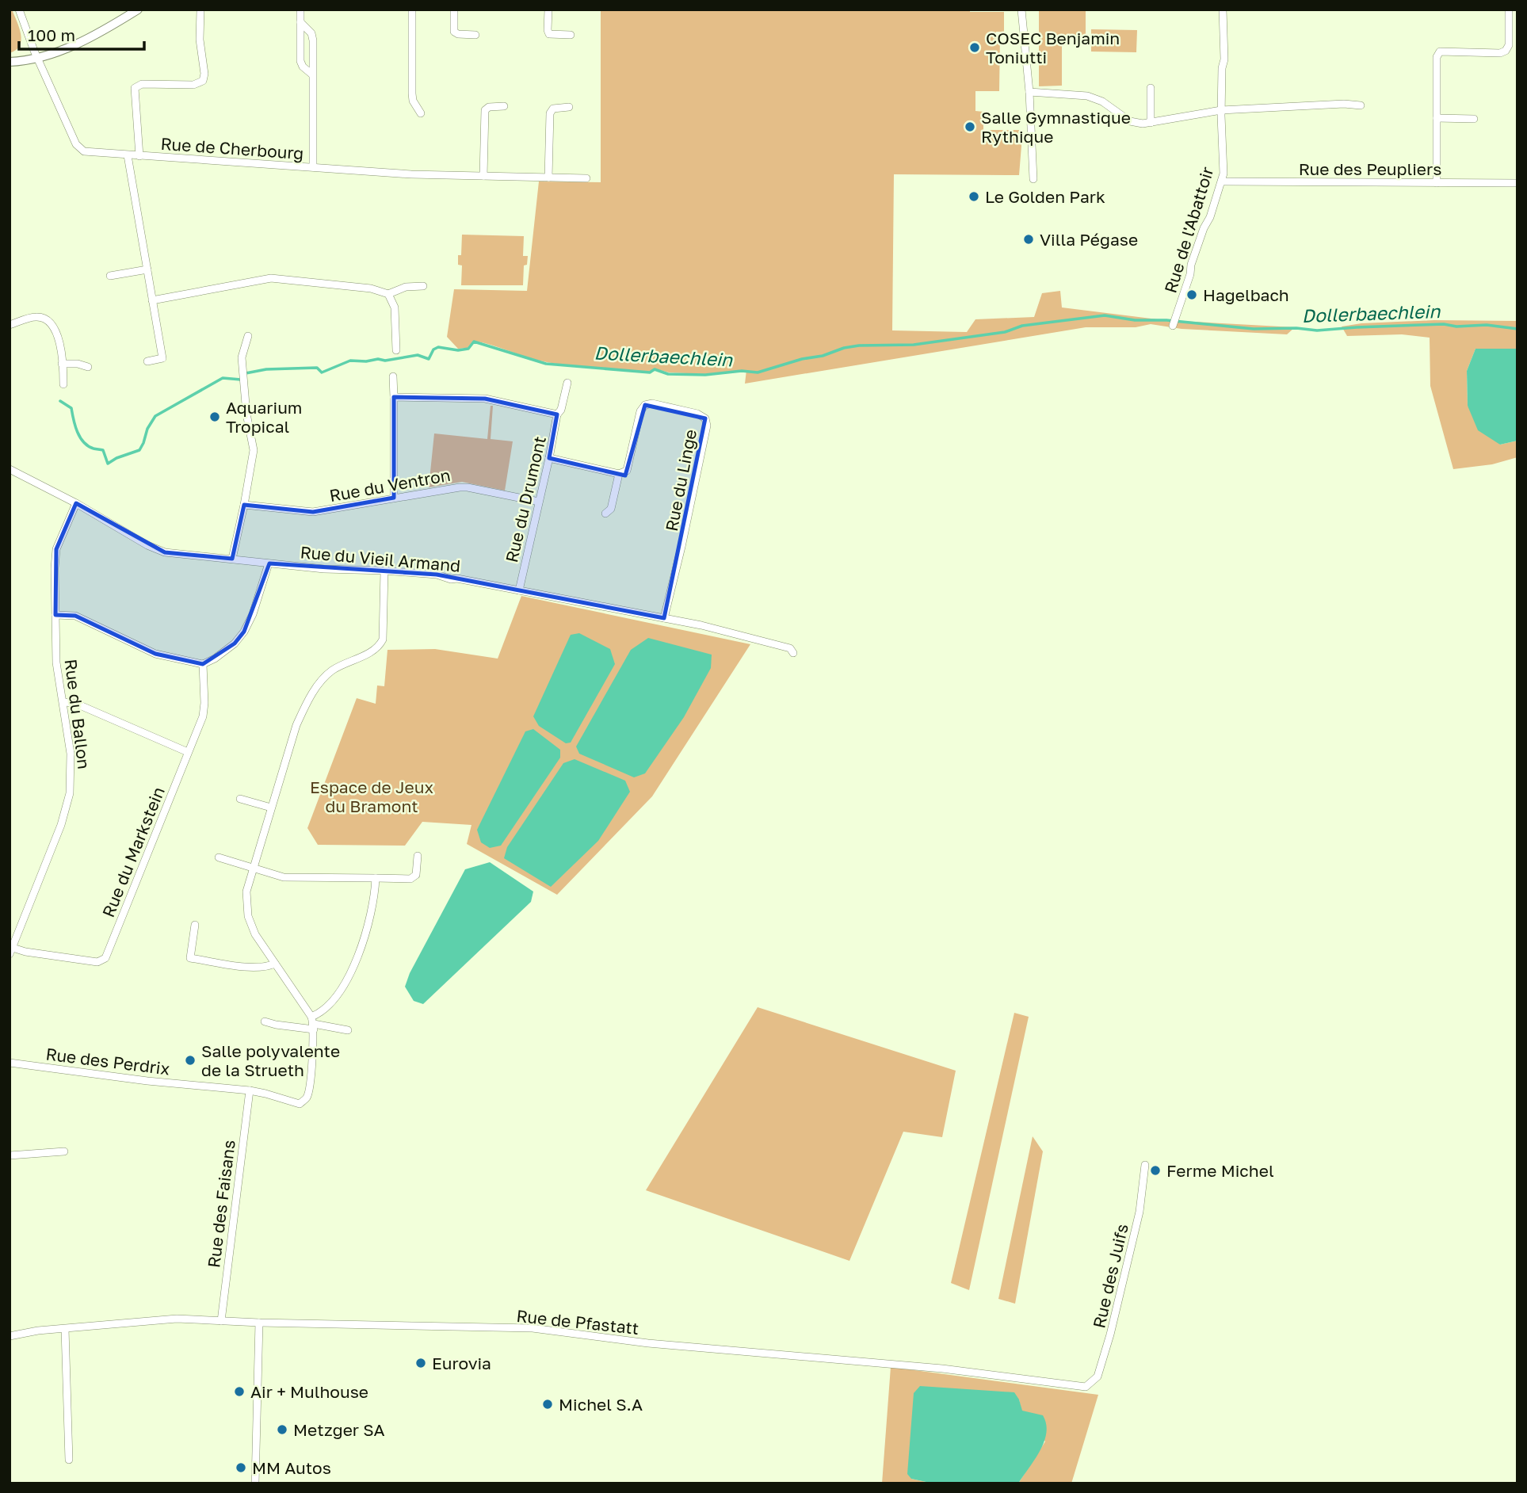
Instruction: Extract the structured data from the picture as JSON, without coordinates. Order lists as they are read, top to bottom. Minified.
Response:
{"streets":{"street":["Rue de Cherbourg","Rue des Peupliers","Rue de l'Abattoir","Rue du Linge","Rue du Ventron","Rue du Drumont","Rue du Vieil Armand","Rue du Ballon","Rue du Markstein","Rue des Perdrix","Rue des Faisans","Rue des Juifs","Rue de Pfastatt"]},"crossings":[["Rue des Peupliers","Rue de l'Abattoir"],["Rue du Linge","Rue du Vieil Armand"],["Rue du Ventron","Rue du Drumont"],["Rue du Drumont","Rue du Vieil Armand"],["Rue du Vieil Armand","Rue du Ballon"],["Rue du Ballon","Rue du Markstein"],["Rue des Perdrix","Rue des Faisans"],["Rue des Faisans","Rue de Pfastatt"],["Rue des Juifs","Rue de Pfastatt"]],"water":["Dollerbaechlein"],"parks":["Espace de Jeux du Bramont"],"places":["COSEC Benjamin Toniutti","Salle Gymnastique Rythique","Le Golden Park","Villa Pégase","Hagelbach","Aquarium Tropical","Salle polyvalente de la Strueth","Ferme Michel","Eurovia","Air + Mulhouse","Michel S.A","Metzger SA","MM Autos"],"scale_bar":"100 m"}
